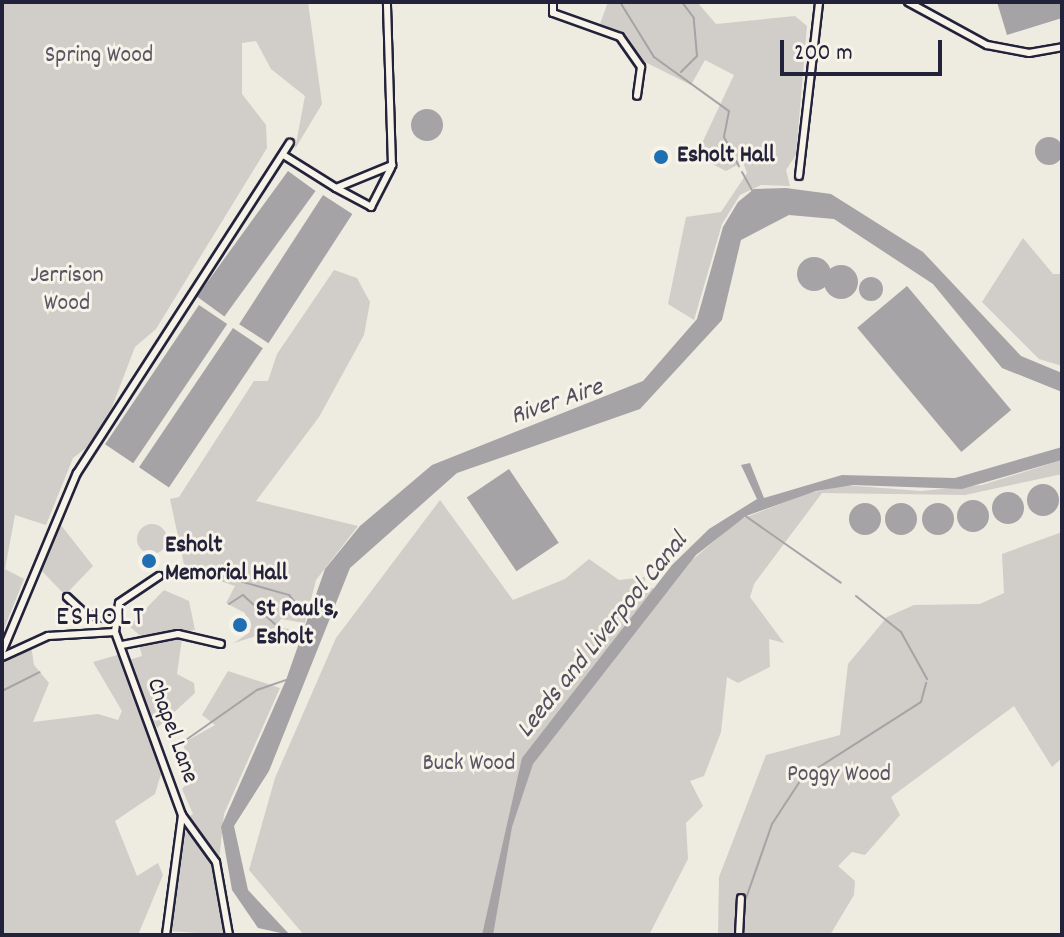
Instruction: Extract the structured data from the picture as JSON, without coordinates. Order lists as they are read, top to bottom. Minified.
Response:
{"streets":{"street":["Chapel Lane"]},"districts":["ESHOLT"],"water":["River Aire","Leeds and Liverpool Canal"],"parks":["Spring Wood","Jerrison Wood","Buck Wood","Poggy Wood"],"places":["Esholt Hall","Esholt Memorial Hall","St Paul's, Esholt"],"scale_bar":"200 m"}
